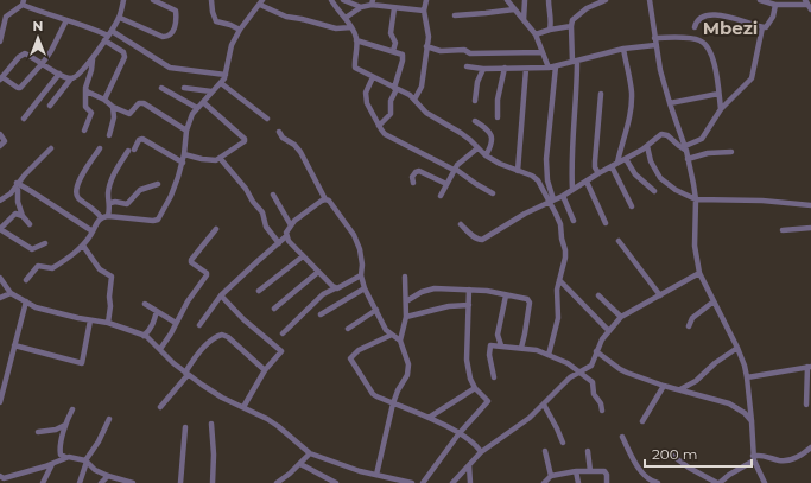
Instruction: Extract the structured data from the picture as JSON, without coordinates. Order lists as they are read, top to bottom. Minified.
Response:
{"districts":["Mbezi"],"scale_bar":"200 m","north":"top"}
